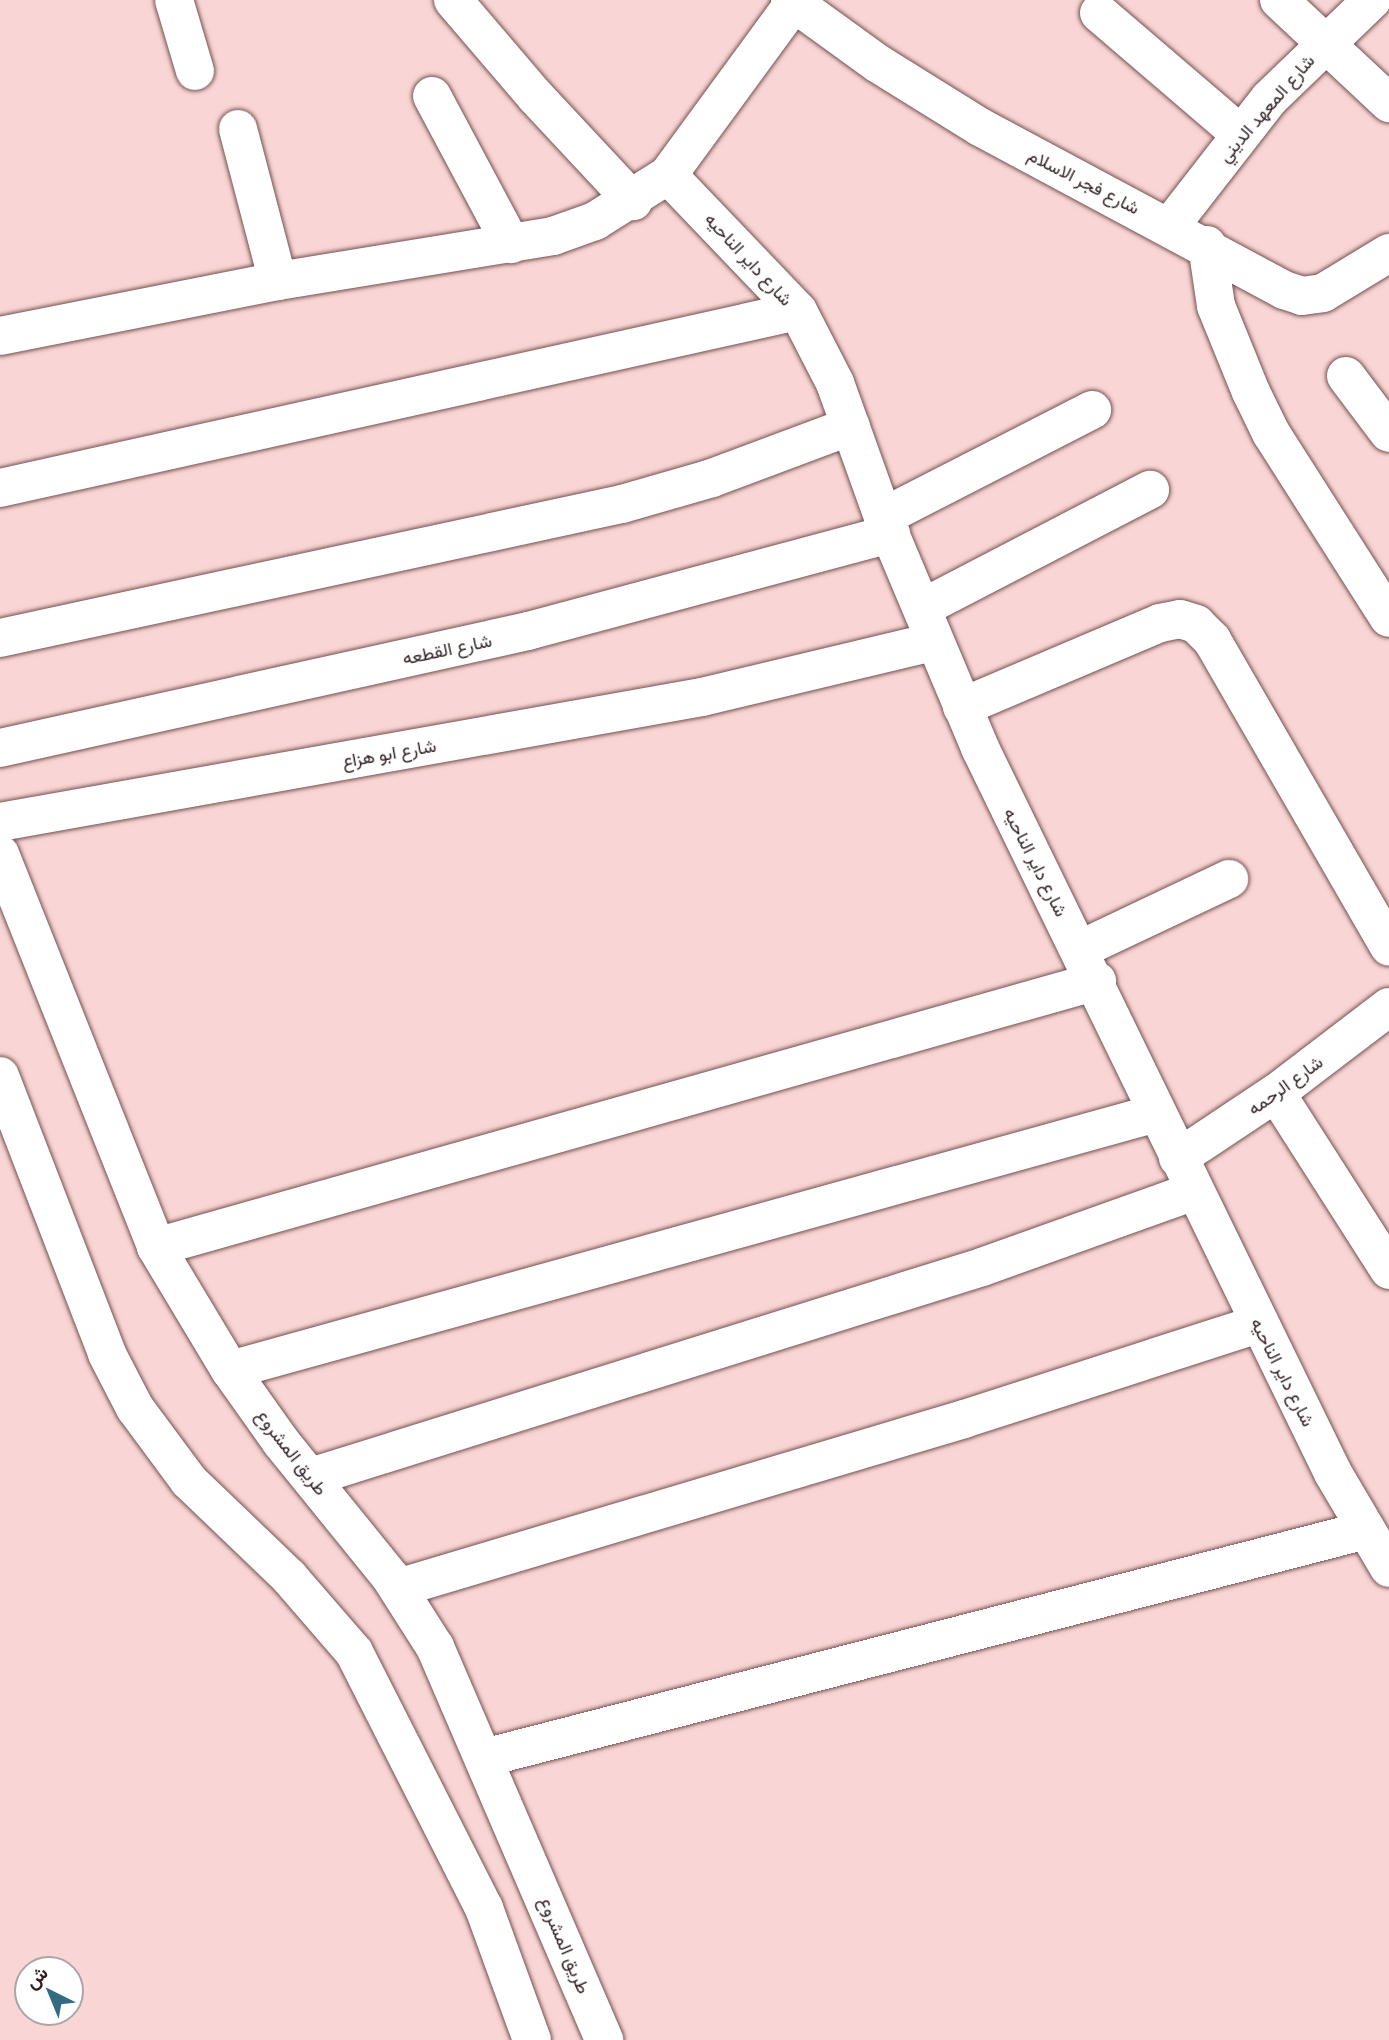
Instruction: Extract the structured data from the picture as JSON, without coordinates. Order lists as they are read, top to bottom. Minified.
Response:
{"streets":{"street":["شارع المعهد الديني","شارع فجر الاسلام","شارع داير الناحيه","شارع القطعه","شارع ابو هزاع","شارع الرحمه","طريق المشروع"]},"crossings":[["شارع المعهد الديني","شارع فجر الاسلام"],["شارع داير الناحيه","شارع القطعه"],["شارع داير الناحيه","شارع ابو هزاع"],["شارع داير الناحيه","شارع الرحمه"],["شارع الرحمه","طريق المشروع"]],"north":"top left"}
